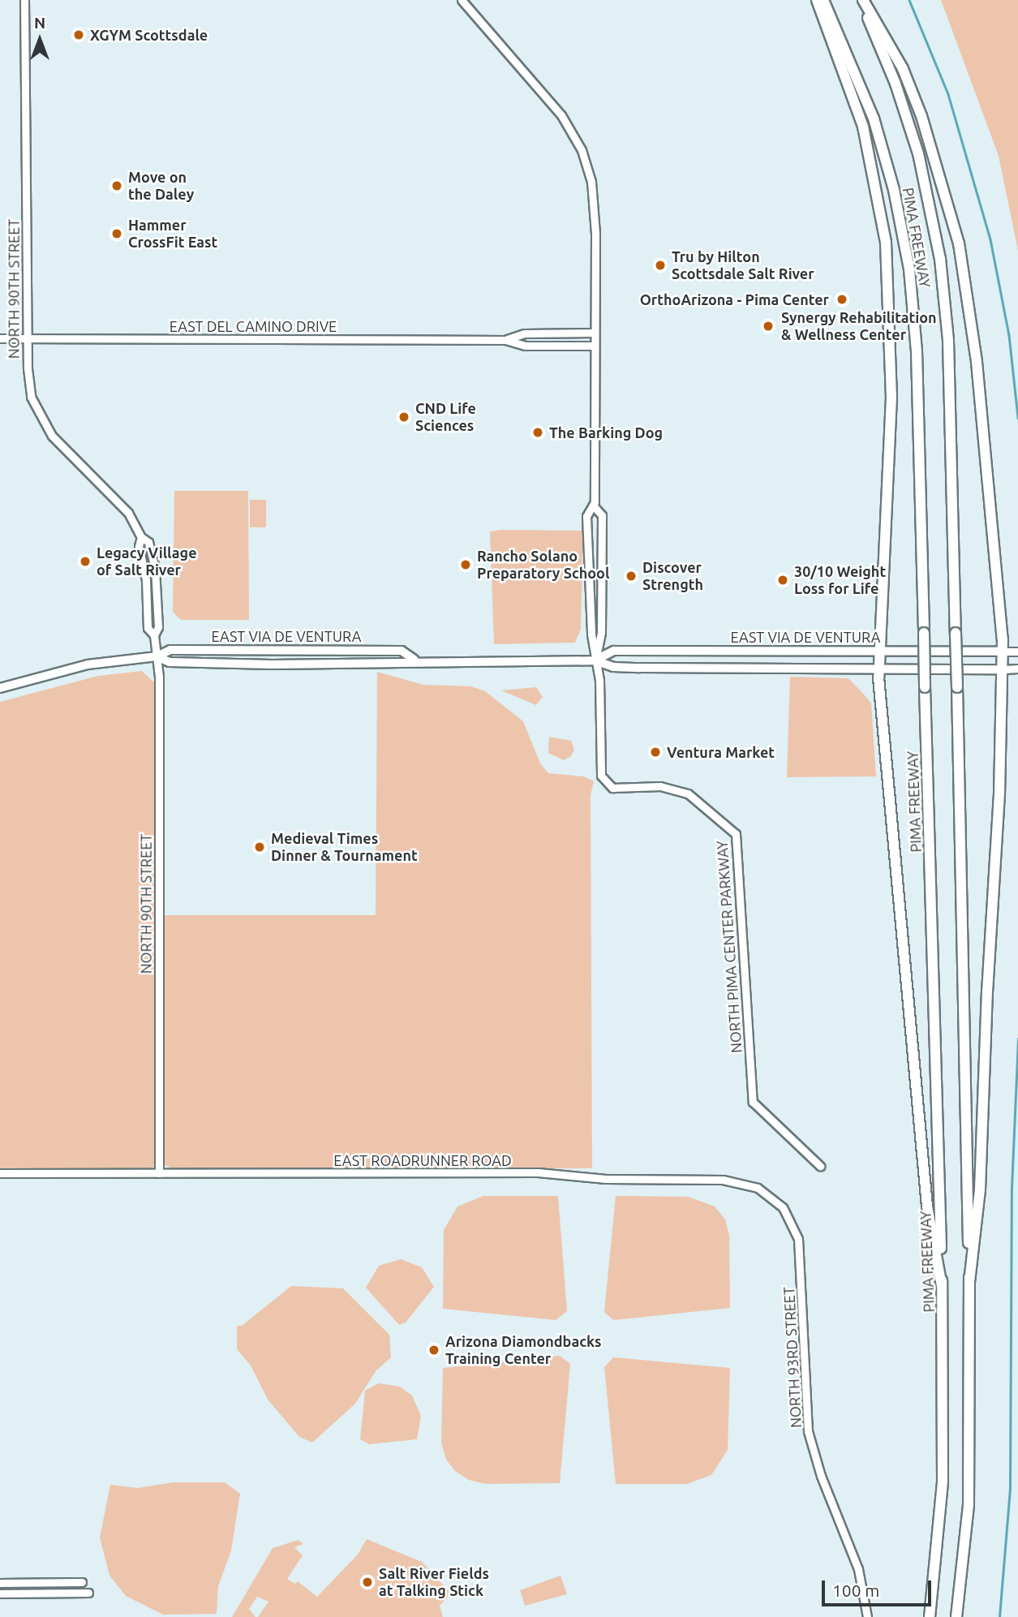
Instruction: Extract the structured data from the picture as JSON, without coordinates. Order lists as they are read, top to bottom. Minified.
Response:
{"streets":{"highway":["PIMA FREEWAY"],"main road":["EAST VIA DE VENTURA"],"street":["NORTH 90TH STREET","EAST DEL CAMINO DRIVE","NORTH PIMA CENTER PARKWAY","EAST ROADRUNNER ROAD","NORTH 93RD STREET"]},"crossings":[["NORTH 90TH STREET","EAST DEL CAMINO DRIVE"],["NORTH 90TH STREET","EAST VIA DE VENTURA"],["NORTH 90TH STREET","EAST ROADRUNNER ROAD"],["EAST DEL CAMINO DRIVE","NORTH PIMA CENTER PARKWAY"],["EAST VIA DE VENTURA","NORTH PIMA CENTER PARKWAY"],["EAST ROADRUNNER ROAD","NORTH 93RD STREET"]],"places":["XGYM Scottsdale","Move on the Daley","Hammer CrossFit East","Tru by Hilton Scottsdale Salt River","OrthoArizona - Pima Center","Synergy Rehabilitation & Wellness Center","CND Life Sciences","The Barking Dog","Legacy Village of Salt River","Rancho Solano Preparatory School","Discover Strength","30/10 Weight Loss for Life","Ventura Market","Medieval Times Dinner & Tournament","Arizona Diamondbacks Training Center","Salt River Fields at Talking Stick"],"scale_bar":"100 m","north":"top"}
